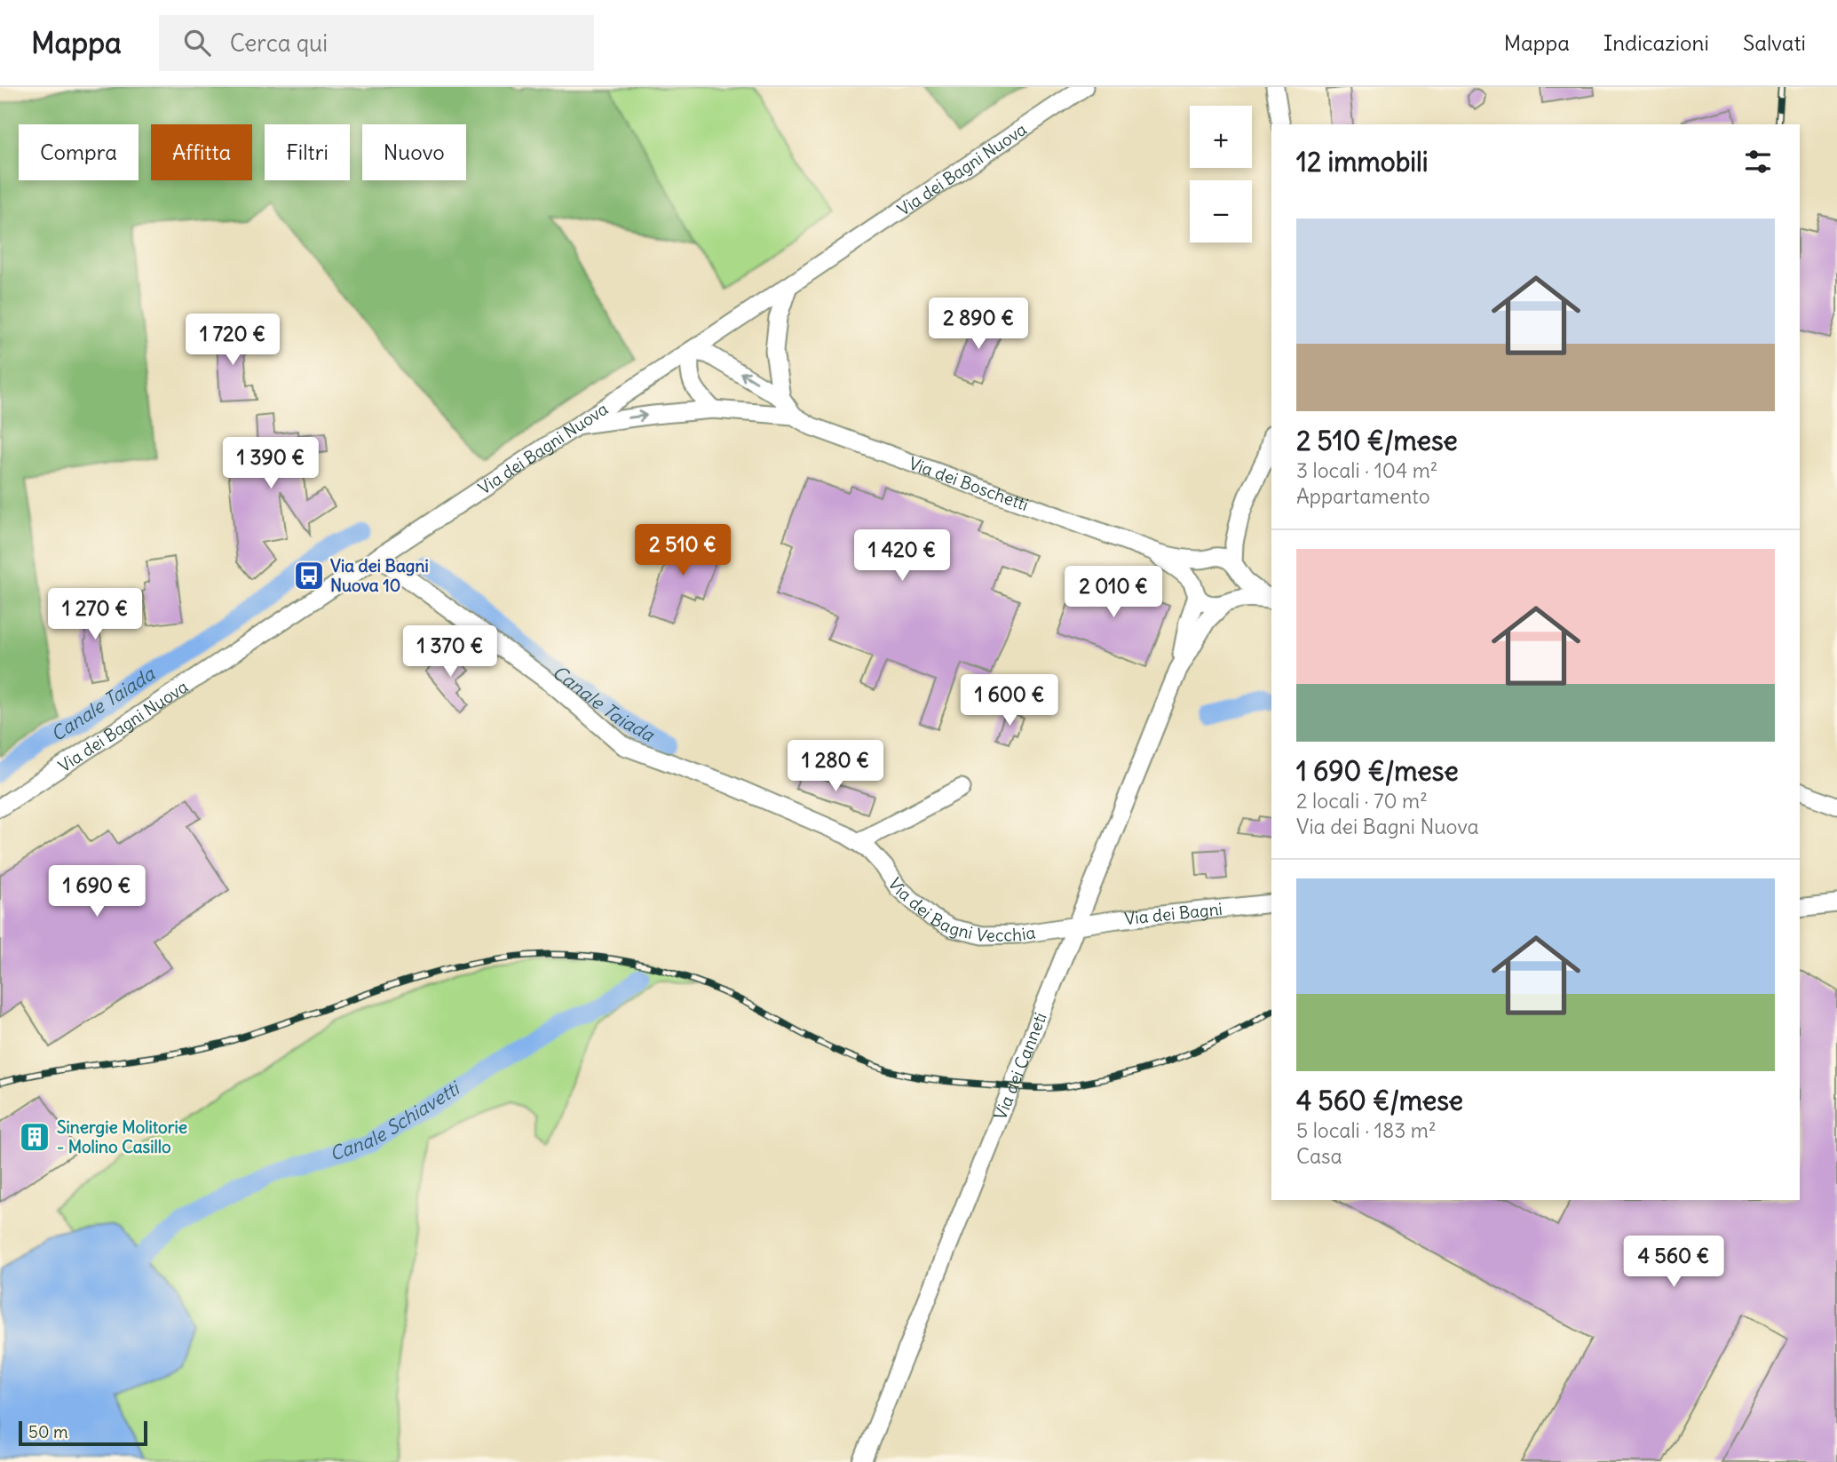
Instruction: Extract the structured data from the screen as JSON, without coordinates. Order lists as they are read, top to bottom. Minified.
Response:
{"streets":{"street":["Via dei Bagni Nuova","Via dei Boschetti","Via dei Bagni Vecchia","Via dei Bagni","Via dei Canneti"]},"crossings":[["Via dei Bagni Nuova","Via dei Boschetti"],["Via dei Boschetti","Via dei Canneti"],["Via dei Bagni Vecchia","Via dei Bagni"],["Via dei Bagni Vecchia","Via dei Canneti"],["Via dei Bagni","Via dei Canneti"]],"water":["Canale Taiada","Canale Schiavetti"],"places":{"bus stop":["Via dei Bagni Nuova 10"],"building":["Sinergie Molitorie - Molino Casillo"]},"scale_bar":"50 m","page":{"header":"Mappa","search":"Cerca qui","nav":["Mappa","Indicazioni","Salvati"],"map_buttons":["+","−"],"chip":["Compra","Affitta","Filtri","Nuovo"],"heading":"12 immobili","list":[{"name":"2 510 €/mese","note":"3 locali · 104 m² · Appartamento"},{"name":"1 690 €/mese","note":"2 locali · 70 m² · Via dei Bagni Nuova"},{"name":"4 560 €/mese","note":"5 locali · 183 m² · Casa"}],"price":["2 890 €","1 720 €","1 390 €","2 510 €","1 420 €","2 010 €","1 270 €","1 370 €","1 600 €","1 280 €","1 690 €","4 560 €"],"scale":"50 m"}}
